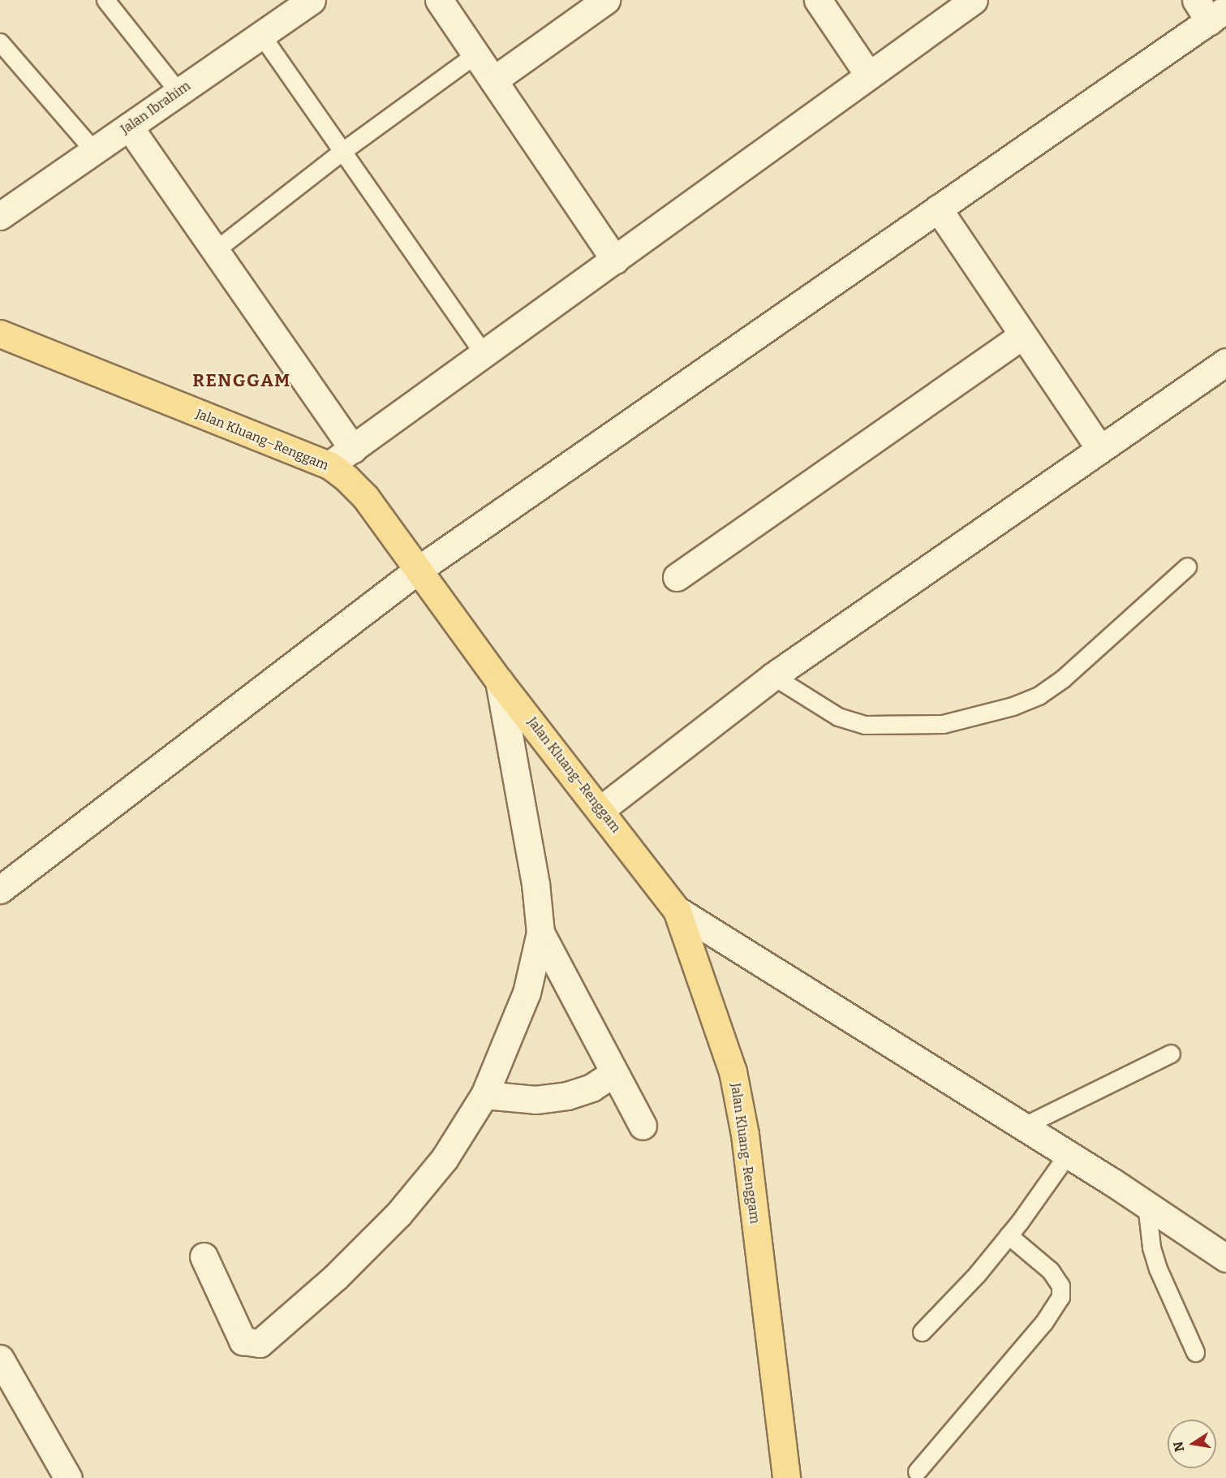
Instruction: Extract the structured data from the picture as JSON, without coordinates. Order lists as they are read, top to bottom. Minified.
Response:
{"streets":{"main road":["Jalan Kluang–Renggam"],"street":["Jalan Ibrahim"]},"districts":["RENGGAM"],"north":"left"}
